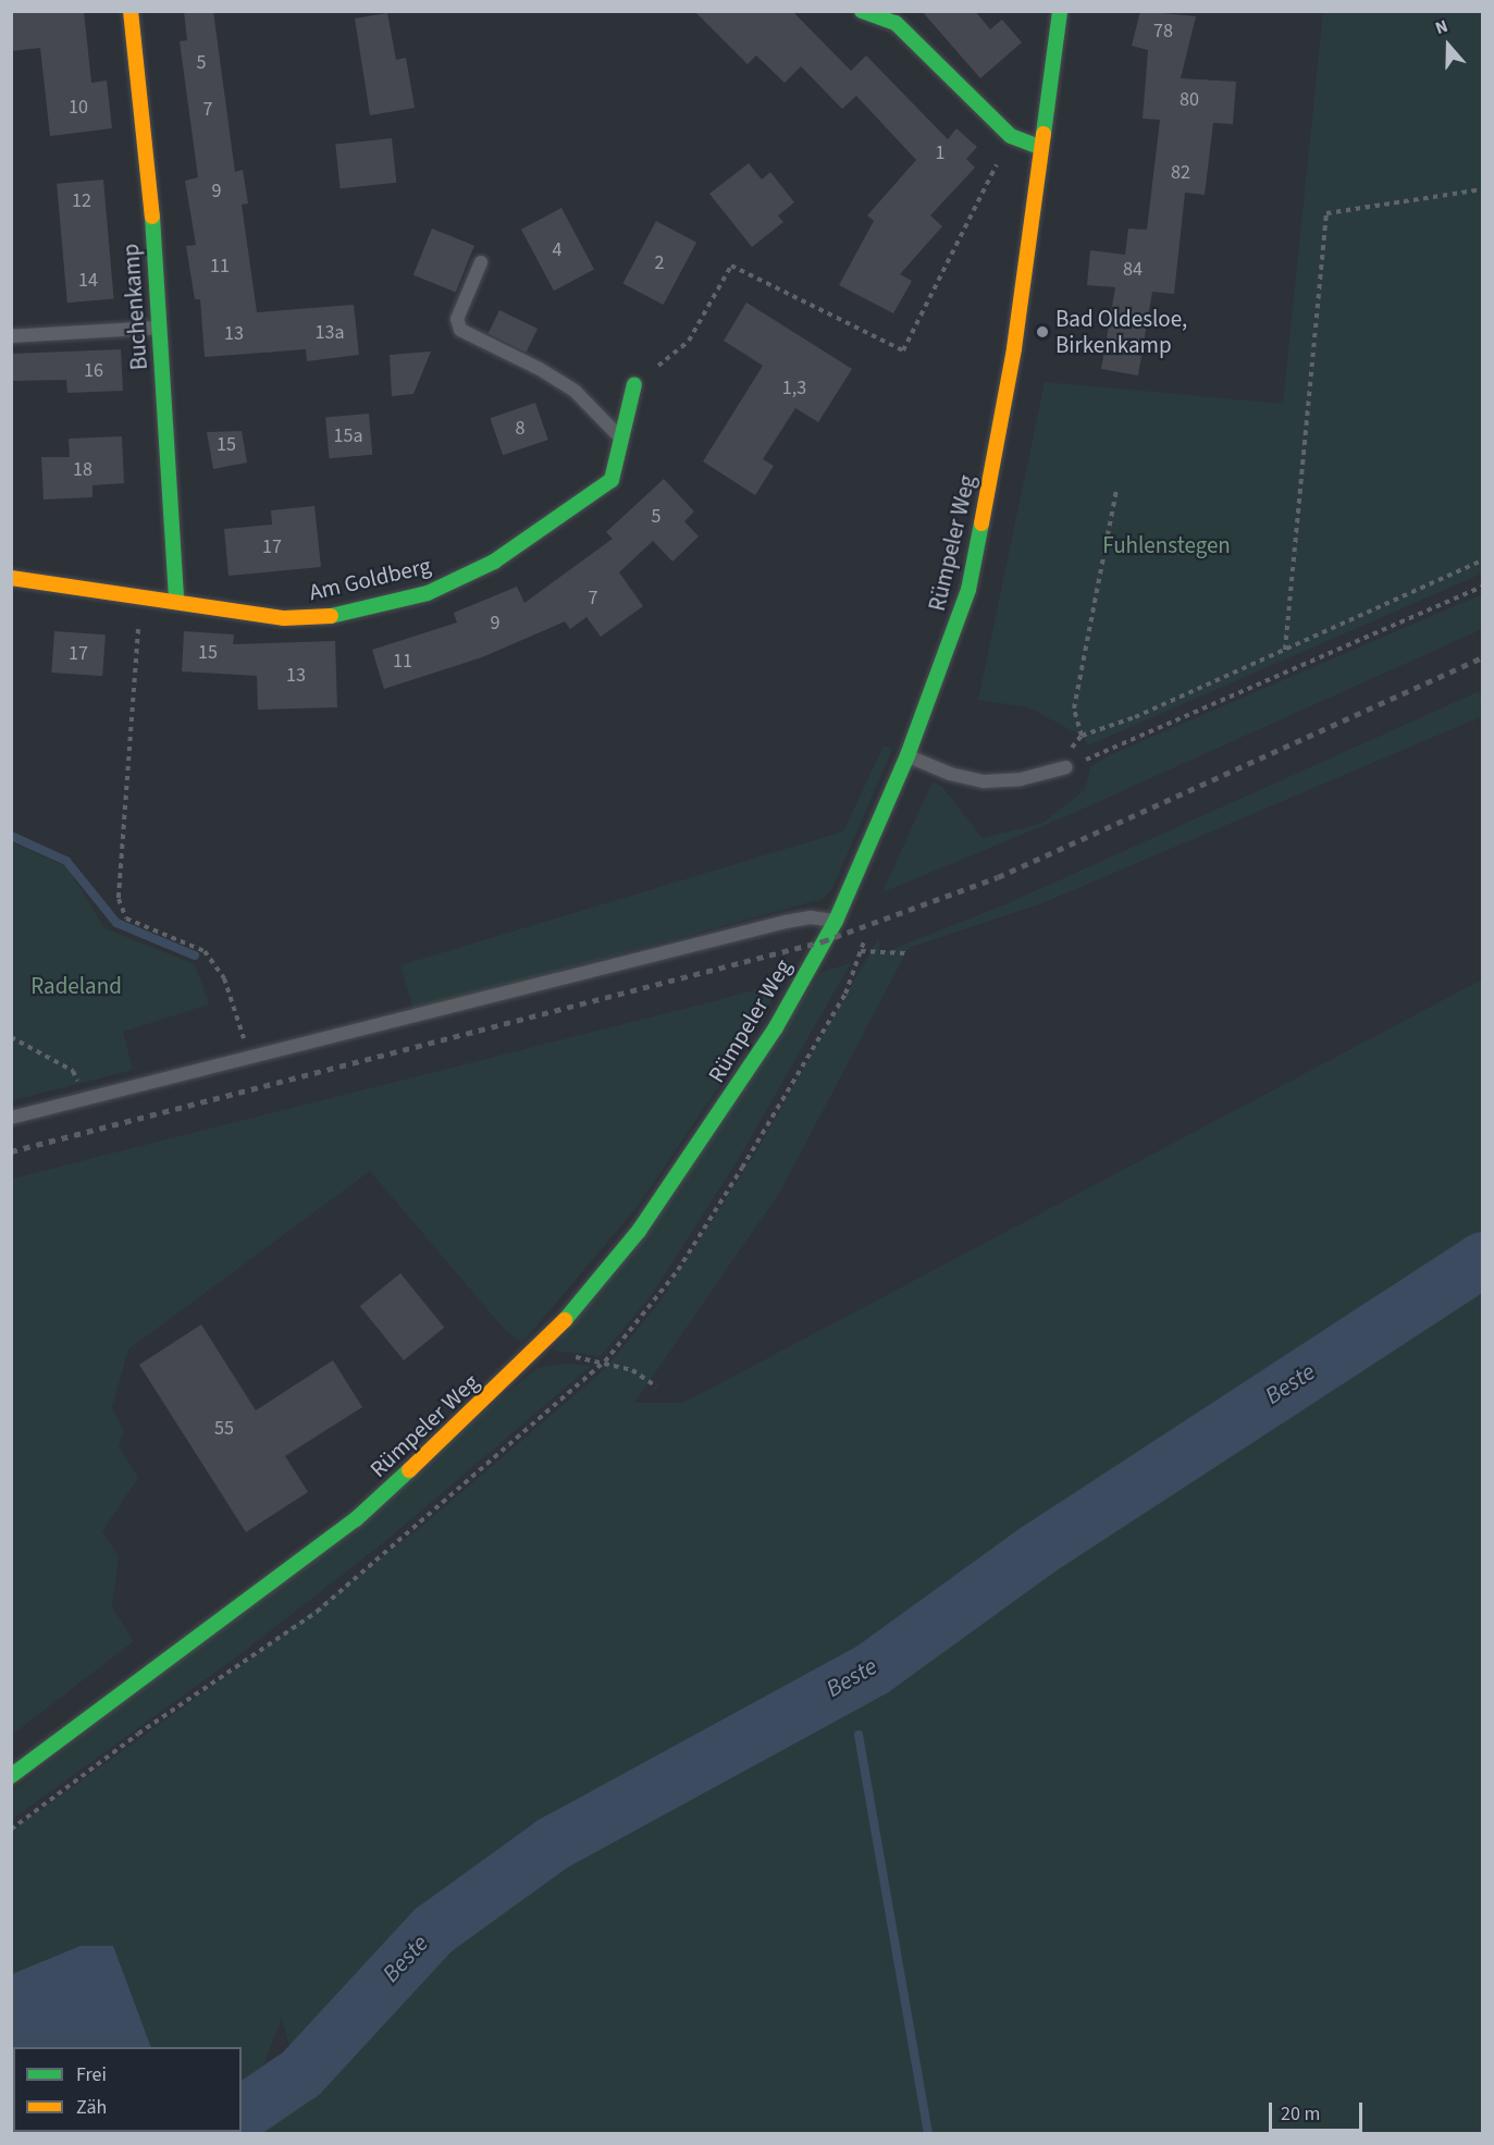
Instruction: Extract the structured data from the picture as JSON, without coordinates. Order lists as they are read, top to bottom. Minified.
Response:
{"streets":{"street":["Buchenkamp","Rümpeler Weg","Am Goldberg"]},"crossings":[["Buchenkamp","Am Goldberg"]],"water":["Beste"],"parks":["Fuhlenstegen","Radeland"],"places":["Bad Oldesloe, Birkenkamp"],"house_numbers":["78","5","80","10","7","1","82","9","12","4","2","11","84","14","13a","13","16","1,3","8","15a","15","18","5","17","7","9","15","17","11","13","55"],"legend":["Frei","Zäh"],"scale_bar":"20 m","north":"top"}
